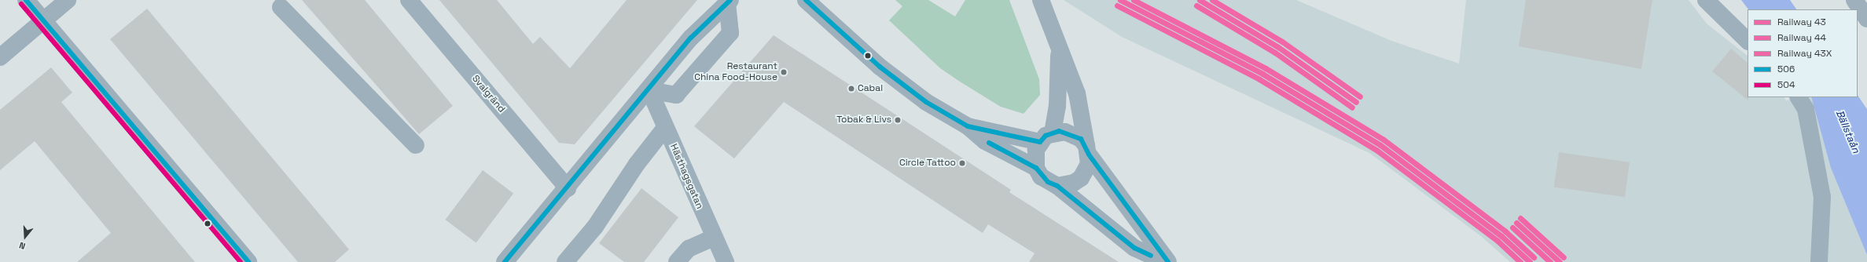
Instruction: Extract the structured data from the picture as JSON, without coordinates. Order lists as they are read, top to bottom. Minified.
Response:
{"streets":{"street":["Svalgränd","Hästhagsgatan"]},"water":["Bällstaån"],"places":["Restaurant China Food-House","Cabal","Tobak & Livs","Circle Tattoo"],"lines":["rail line 43","rail line 43X","transit line 506","transit line 504","rail line 44"],"legend":["Railway 43","Railway 44","Railway 43X","506","504"],"north":"bottom"}
